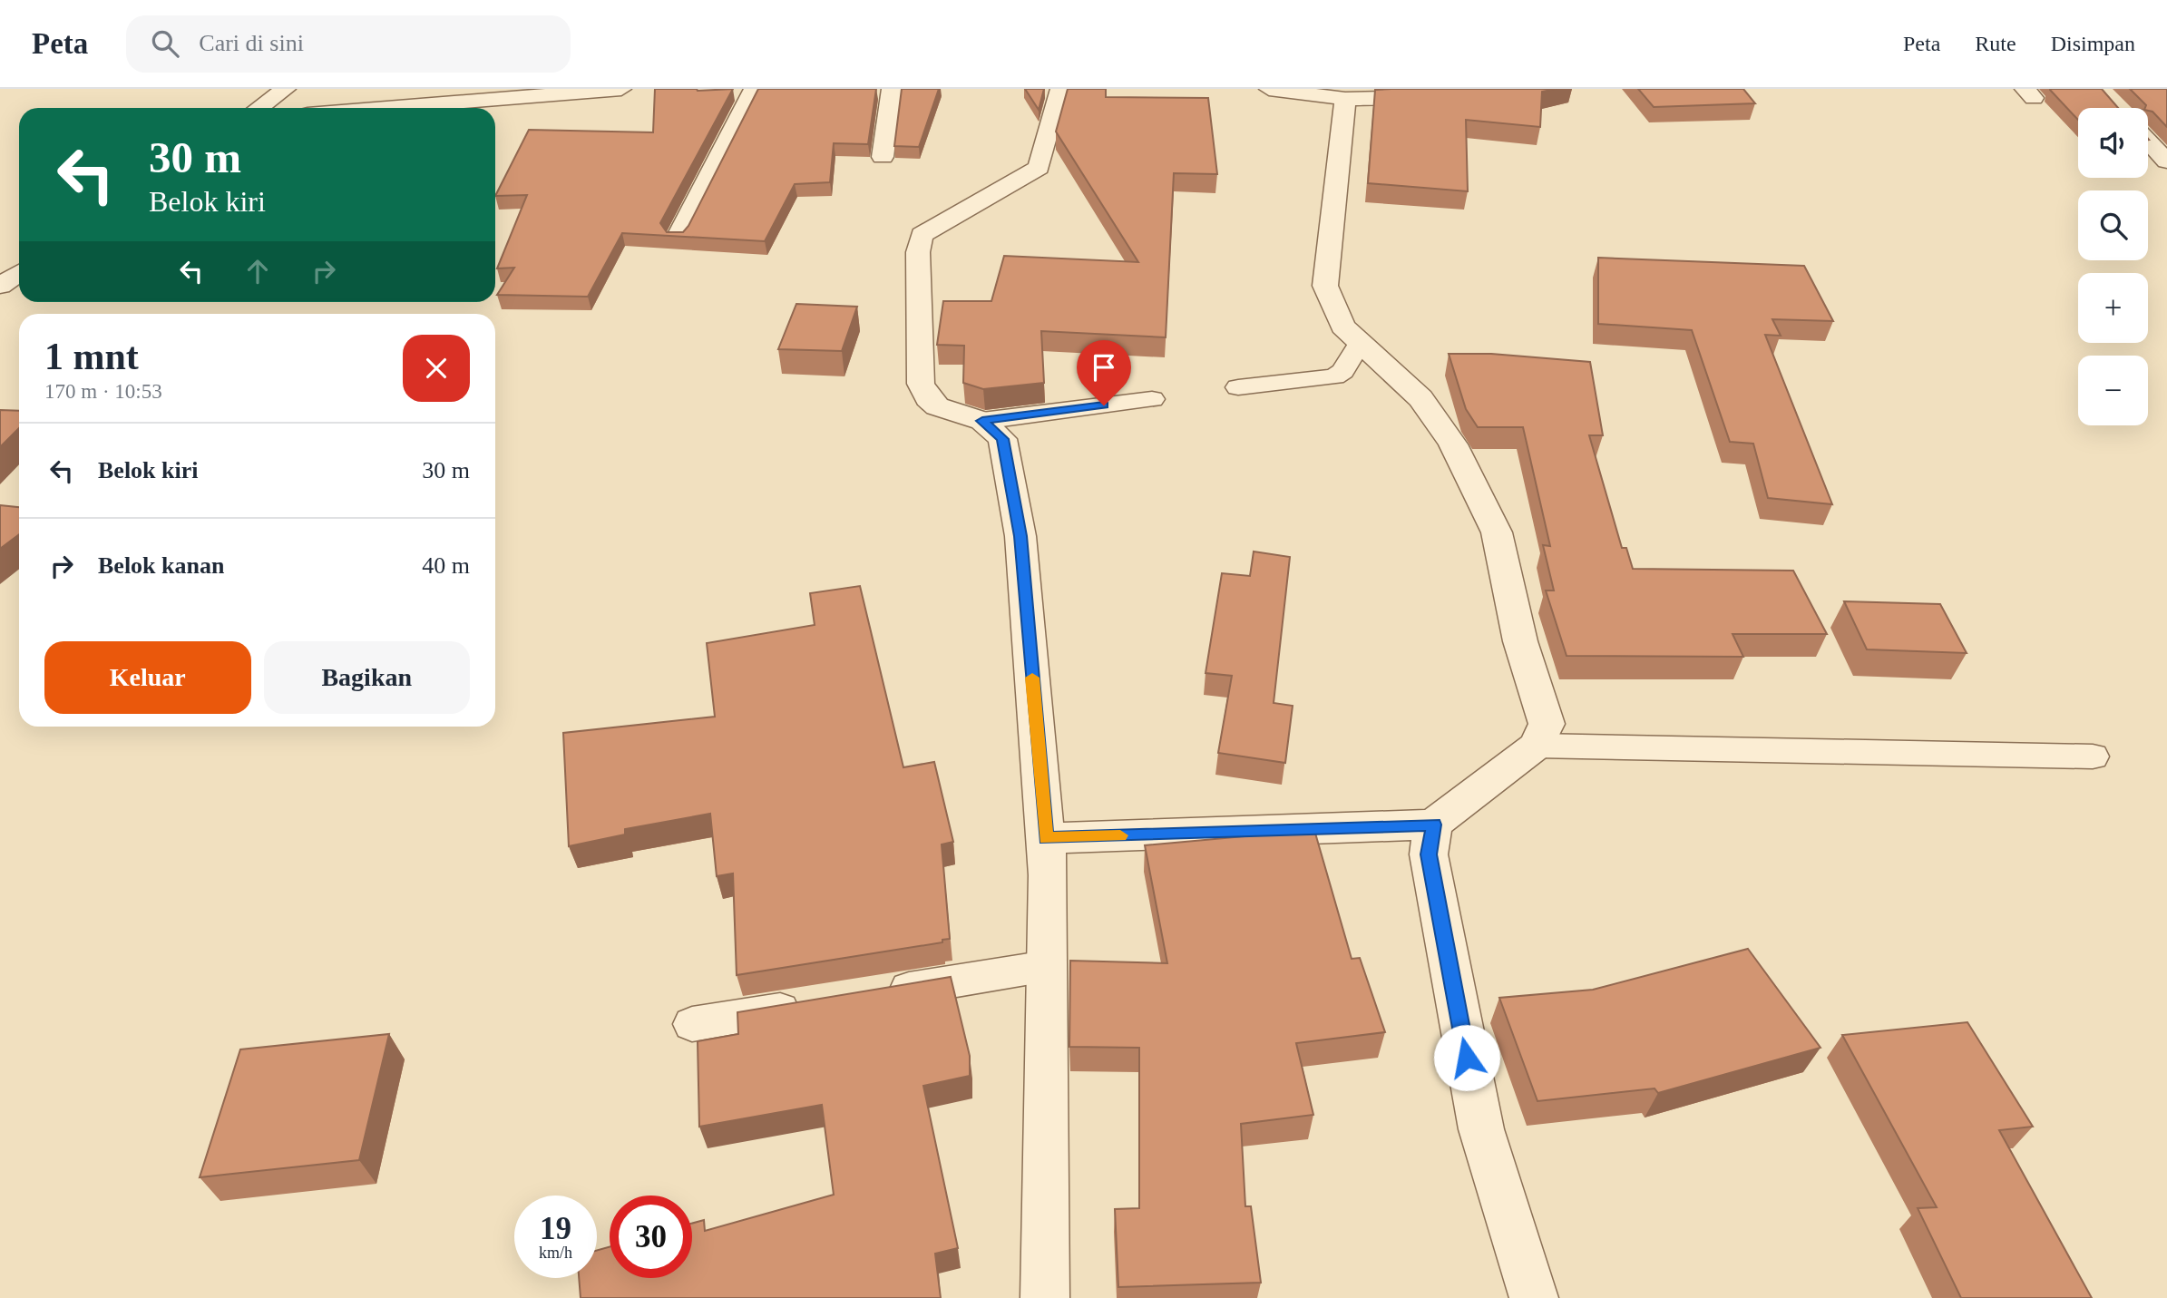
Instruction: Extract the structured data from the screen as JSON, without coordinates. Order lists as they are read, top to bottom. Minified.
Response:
{"page":{"header":"Peta","search":"Cari di sini","nav":["Peta","Rute","Disimpan"],"map_buttons":["+","−"],"turn":["30 m","Belok kiri"],"heading":["1 mnt","170 m · 10:53"],"list":[{"name":"Belok kiri","value":"30 m"},{"name":"Belok kanan","value":"40 m"}],"buttons":["Keluar","Bagikan"],"speed":"19 km/h","limit":"30"}}
